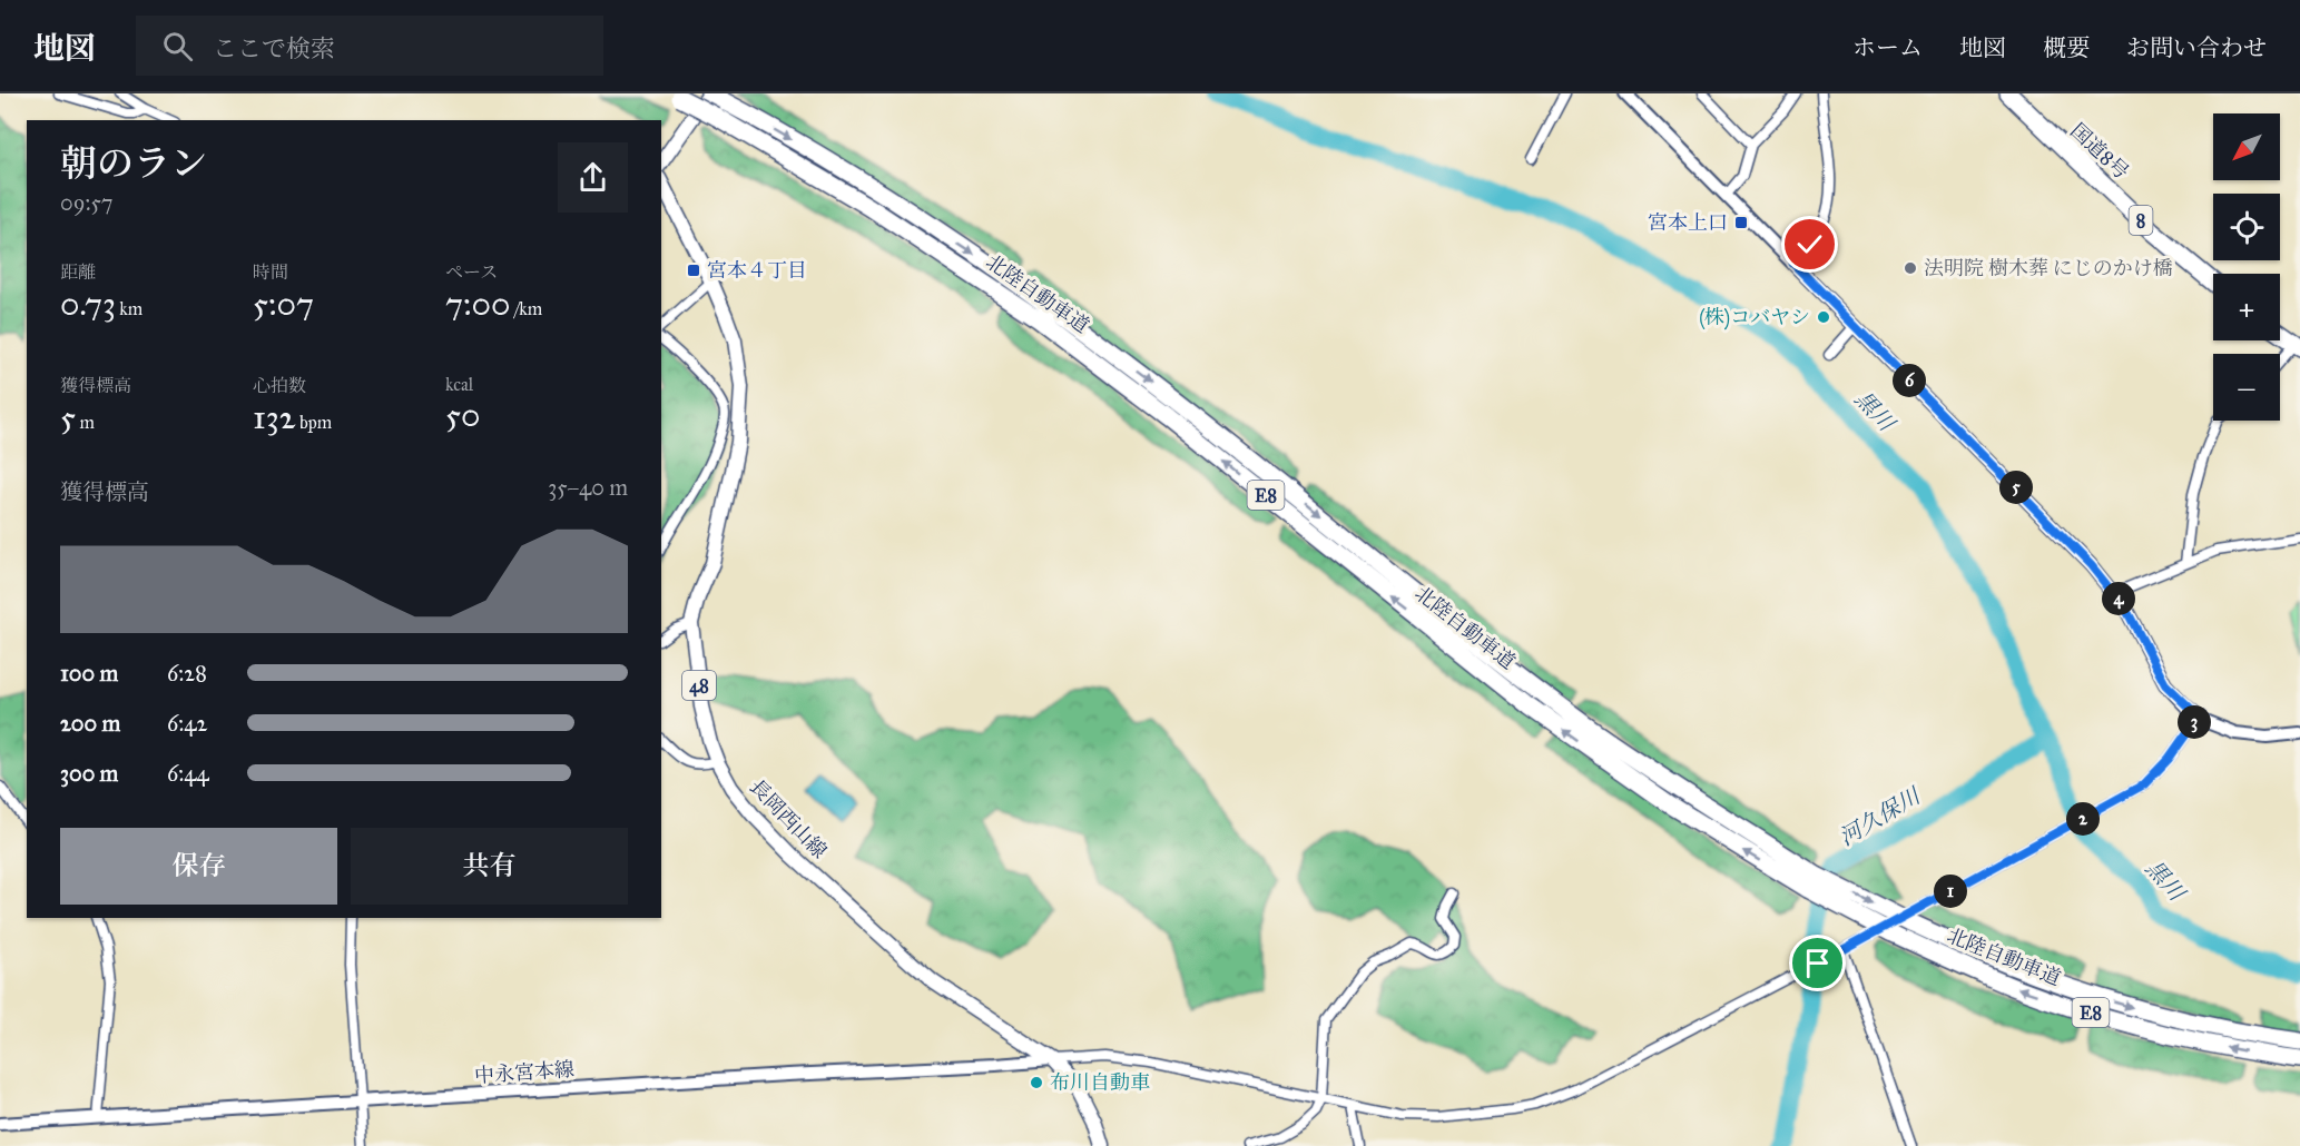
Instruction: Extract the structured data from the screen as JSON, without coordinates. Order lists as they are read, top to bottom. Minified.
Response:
{"streets":{"highway":["国道8号","8","北陸自動車道","E8"],"main road":["48","長岡西山線","中永宮本線"]},"crossings":[["長岡西山線","中永宮本線"]],"water":["黒川","河久保川"],"places":{"transit":["宮本上口","宮本４丁目"],"other":["法明院 樹木葬 にじのかけ橋","(株)コバヤシ","布川自動車"]},"north":"bottom left","page":{"header":"地図","search":"ここで検索","nav":["ホーム","地図","概要","お問い合わせ"],"map_buttons":["+","−"],"heading":["朝のラン","09:57"],"stats":[["距離","0.73 km"],["時間","5:07"],["ペース","7:00 /km"],["獲得標高","5 m"],["心拍数","132 bpm"],["kcal","50"]],"pins":["6","5","4","3","2","1"],"chart":["獲得標高","35–40 m"],"list":[{"name":"100 m","note":"6:28"},{"name":"200 m","note":"6:42"},{"name":"300 m","note":"6:44"}],"buttons":["保存","共有"]}}
